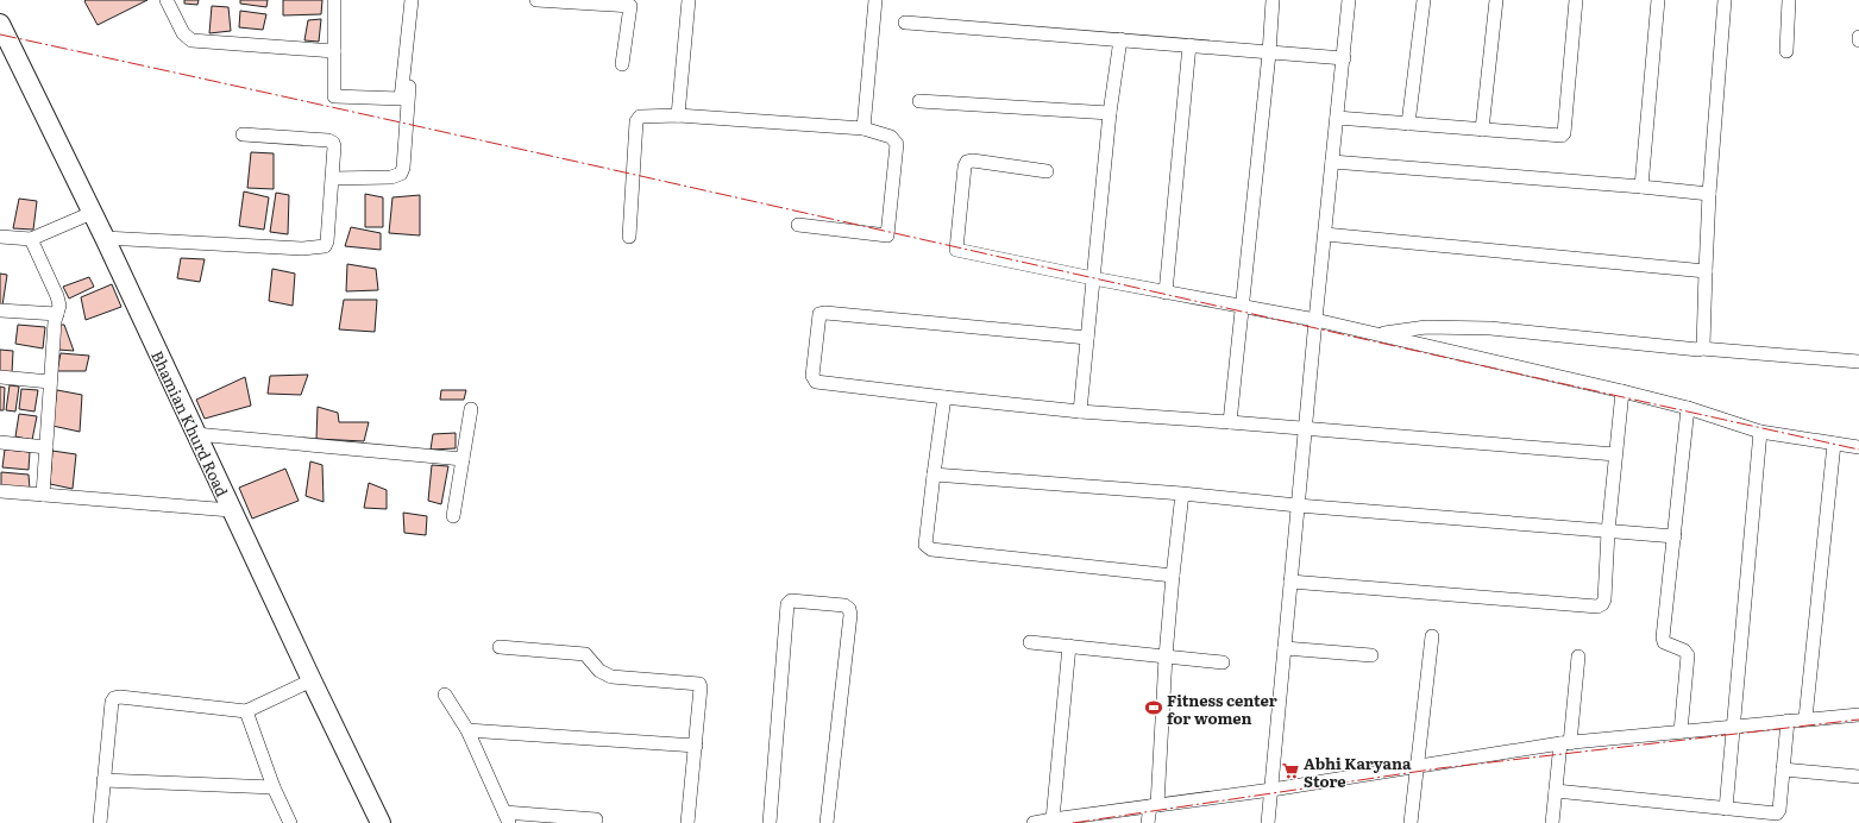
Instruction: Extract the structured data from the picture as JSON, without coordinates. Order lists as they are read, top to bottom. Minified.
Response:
{"streets":{"street":["Bhamian Khurd Road"]},"places":{"sports":["Fitness center for women"],"supermarket":["Abhi Karyana Store"]}}
